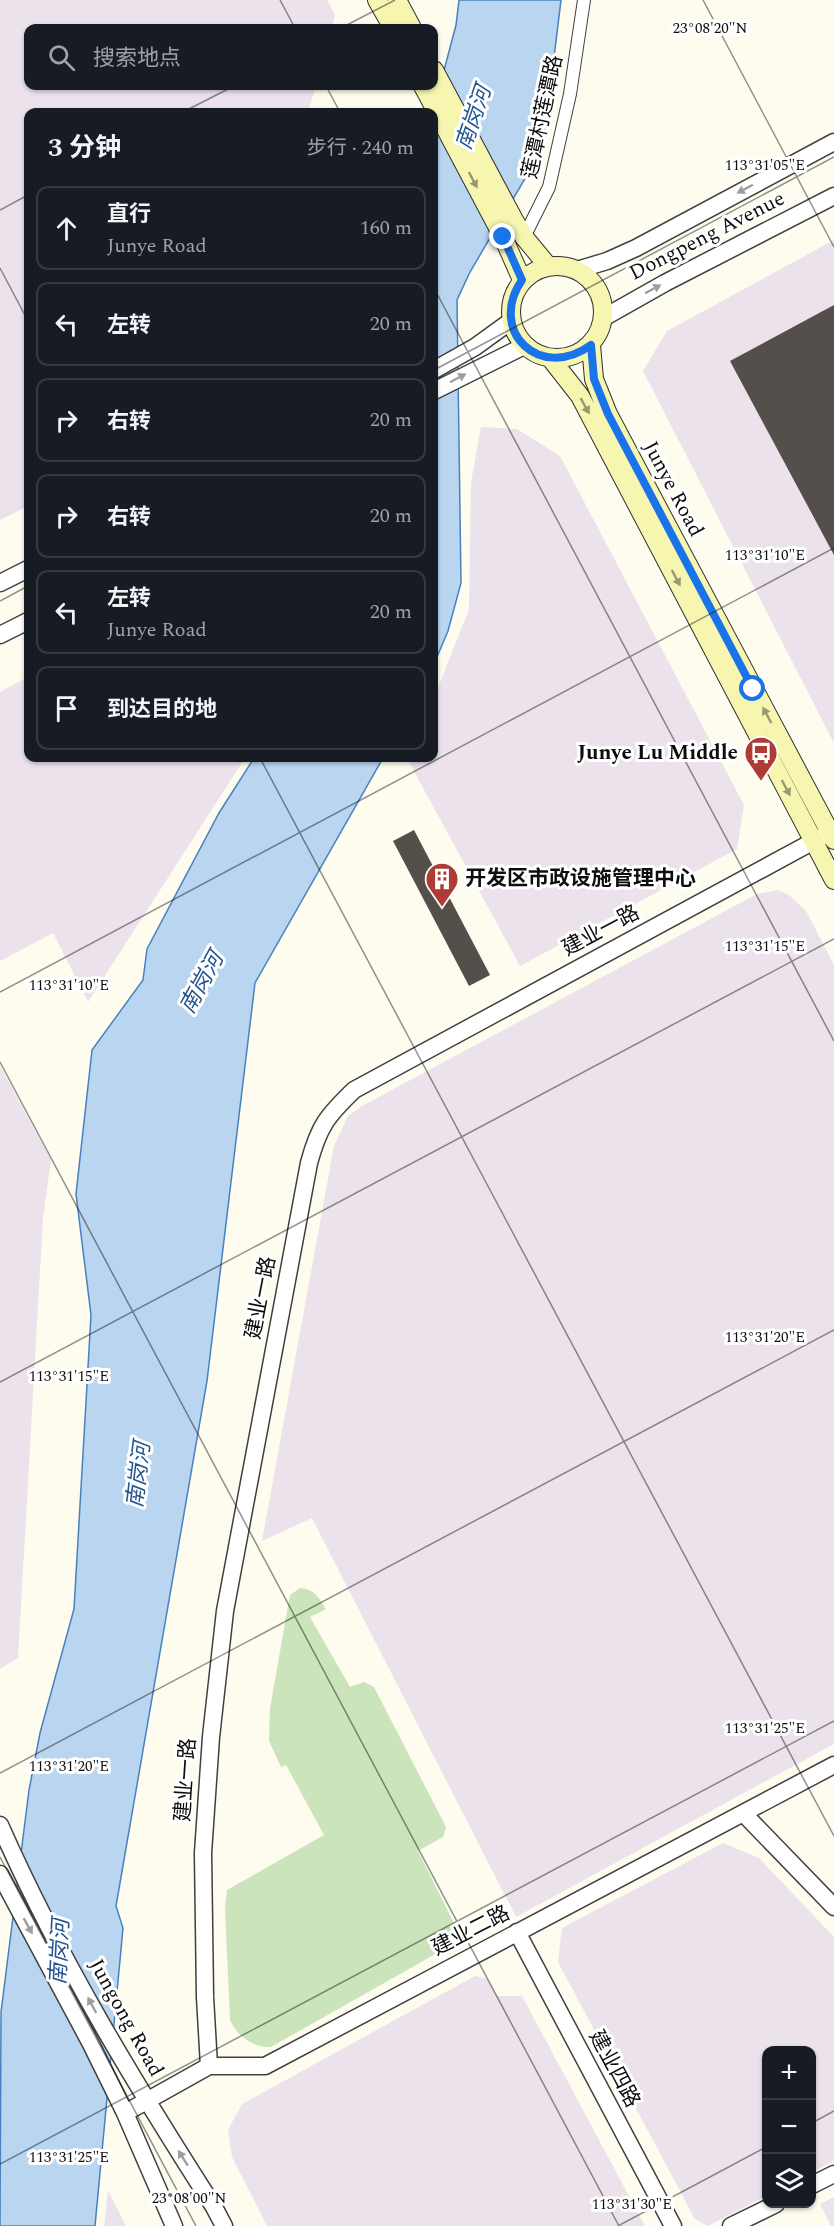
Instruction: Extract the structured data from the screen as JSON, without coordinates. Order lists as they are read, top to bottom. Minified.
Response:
{"streets":{"main road":["Junye Road"],"street":["莲潭村莲潭路","Dongpeng Avenue","建业一路","建业二路","Jungong Road","建业四路"]},"crossings":[["Dongpeng Avenue","Junye Road"],["Junye Road","建业一路"],["建业一路","建业二路"],["建业二路","Jungong Road"],["建业二路","建业四路"]],"water":["南岗河"],"places":{"bus stop":["Junye Lu Middle"],"building":["开发区市政设施管理中心"]},"page":{"search":"搜索地点","heading":["3 分钟","步行 · 240 m"],"list":[["直行","Junye Road","160 m"],["左转","20 m"],["右转","20 m"],["右转","20 m"],["左转","Junye Road","20 m"],"到达目的地"],"map_buttons":["+","−"]},"coordinates":["23°08'20\"N","113°31'05\"E","113°31'10\"E","113°31'15\"E","113°31'20\"E","113°31'25\"E","23°08'00\"N","113°31'30\"E"]}
